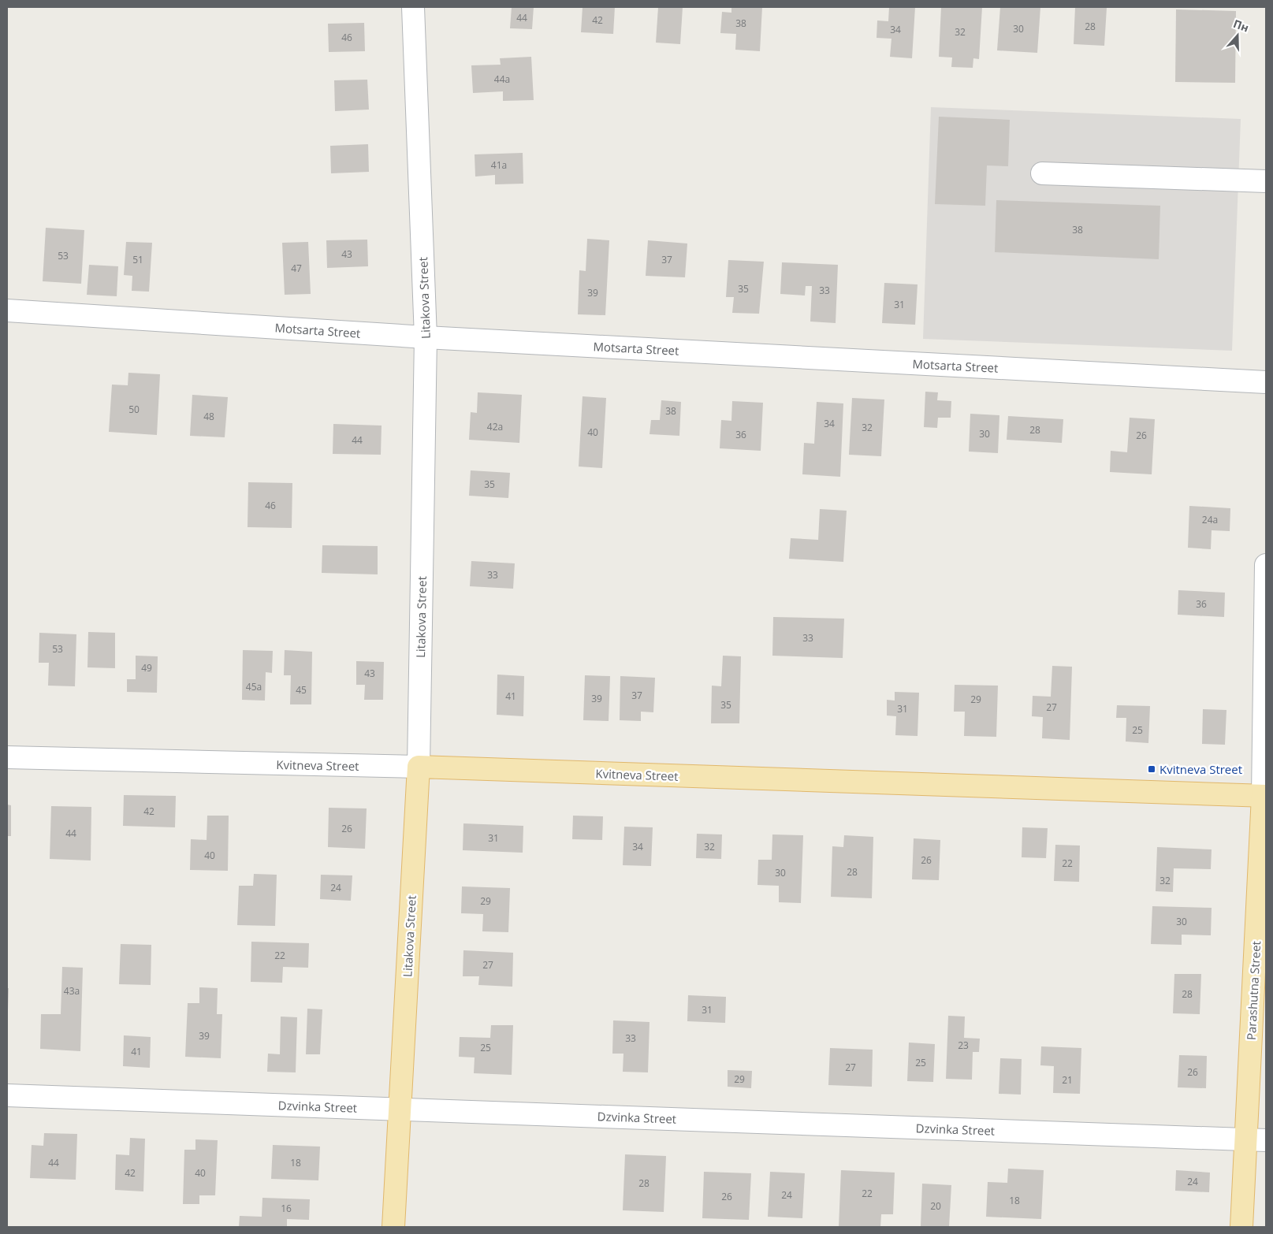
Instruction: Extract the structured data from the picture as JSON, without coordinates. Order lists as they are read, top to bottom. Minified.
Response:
{"streets":{"main road":["Litakova Street","Kvitneva Street","Parashutna Street"],"street":["Motsarta Street","Dzvinka Street"]},"crossings":[["Litakova Street","Motsarta Street"],["Litakova Street","Kvitneva Street"],["Litakova Street","Dzvinka Street"],["Kvitneva Street","Parashutna Street"],["Parashutna Street","Dzvinka Street"]],"places":{"transit":["Kvitneva Street"]},"house_numbers":["44","42","38","28","30","34","32","46","44а","41а","38","43","53","51","37","47","35","33","39","31","50","38","48","34","42а","32","28","40","30","36","26","44","35","46","24а","33","36","33","53","49","43","45а","45","37","41","39","29","35","27","31","25","42","26","44","31","34","32","40","26","22","28","30","32","24","29","30","22","27","43а","28","31","39","33","23","25","41","25","27","26","29","21","44","18","42","40","24","28","22","24","26","18","20","16"],"north":"top"}
